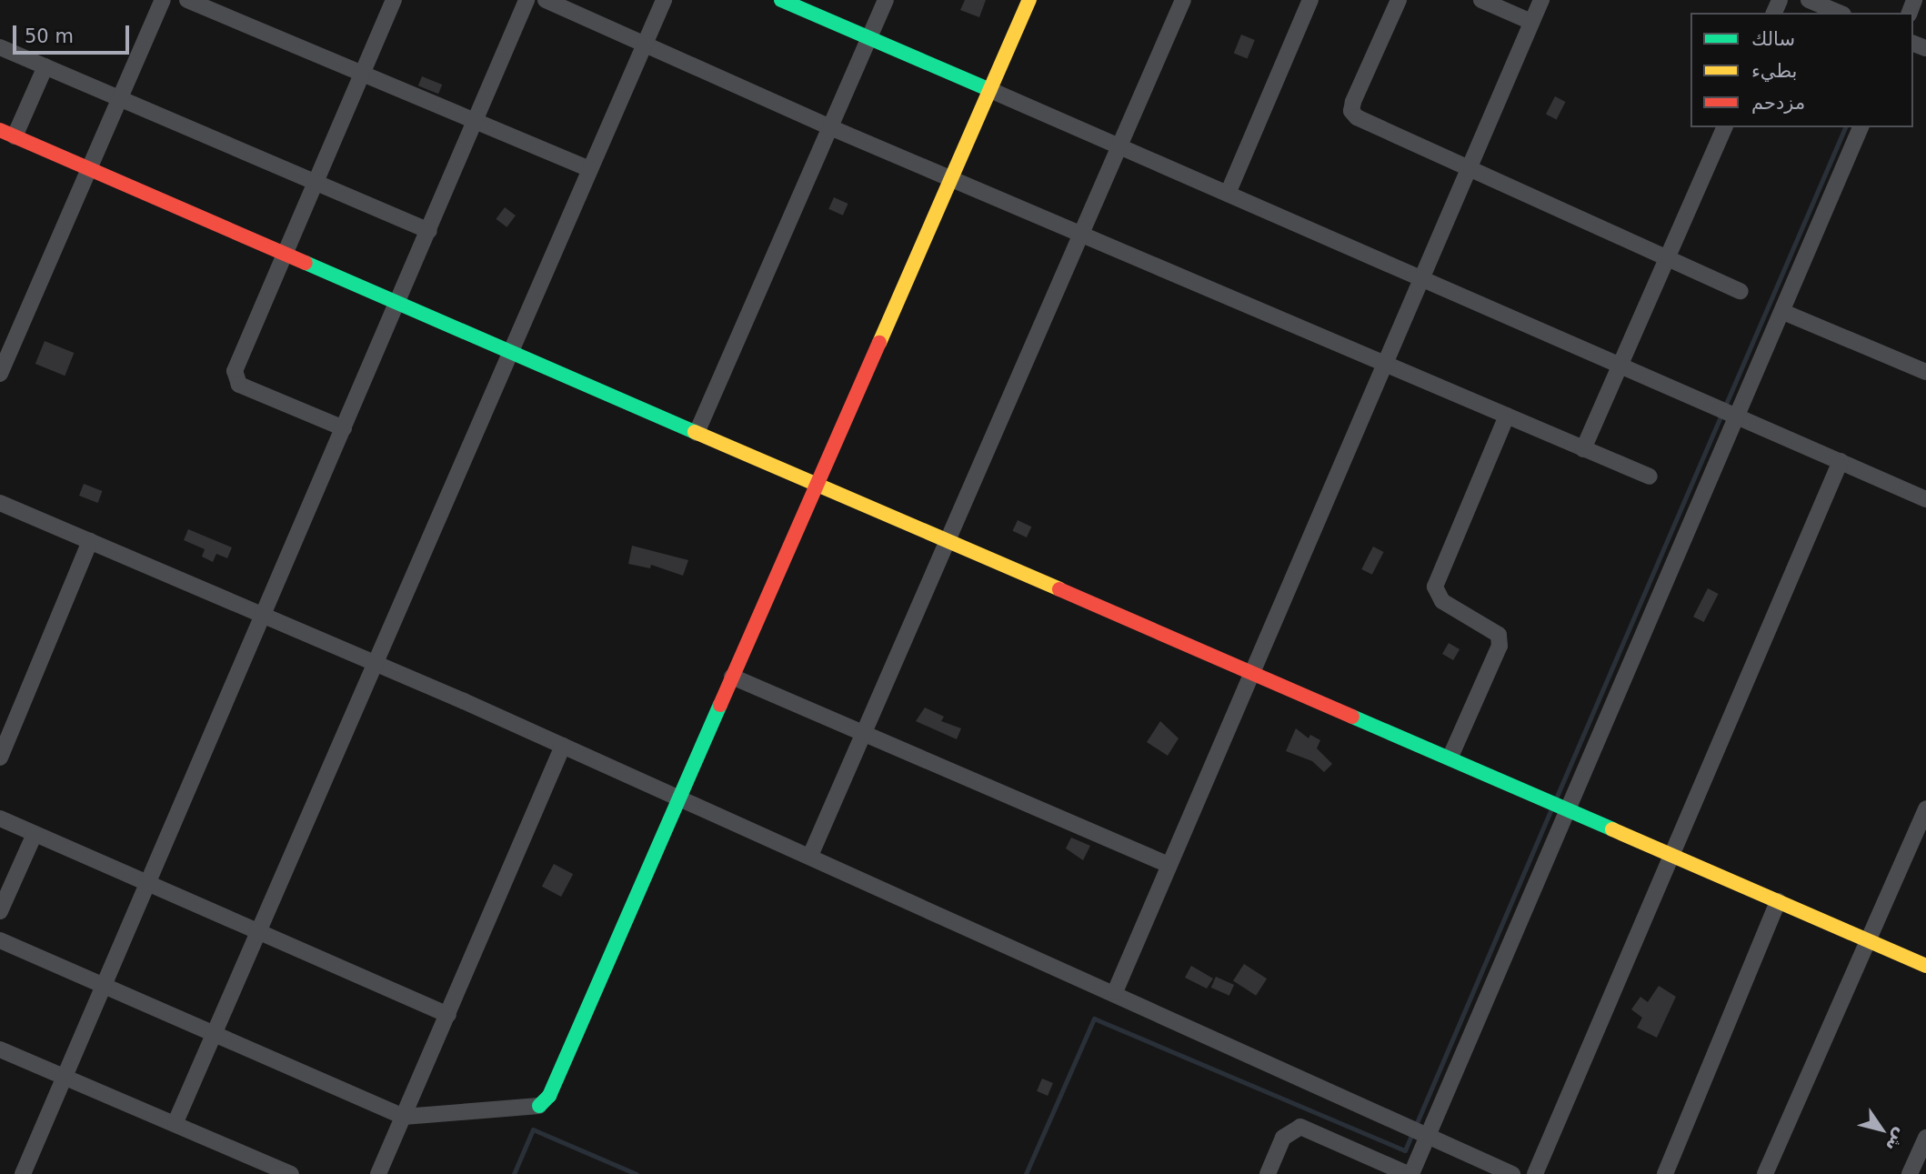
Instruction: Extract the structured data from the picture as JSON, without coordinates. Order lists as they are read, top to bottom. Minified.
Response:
{"legend":["سالك","بطيء","مزدحم"],"scale_bar":"50 m","north":"bottom right"}
